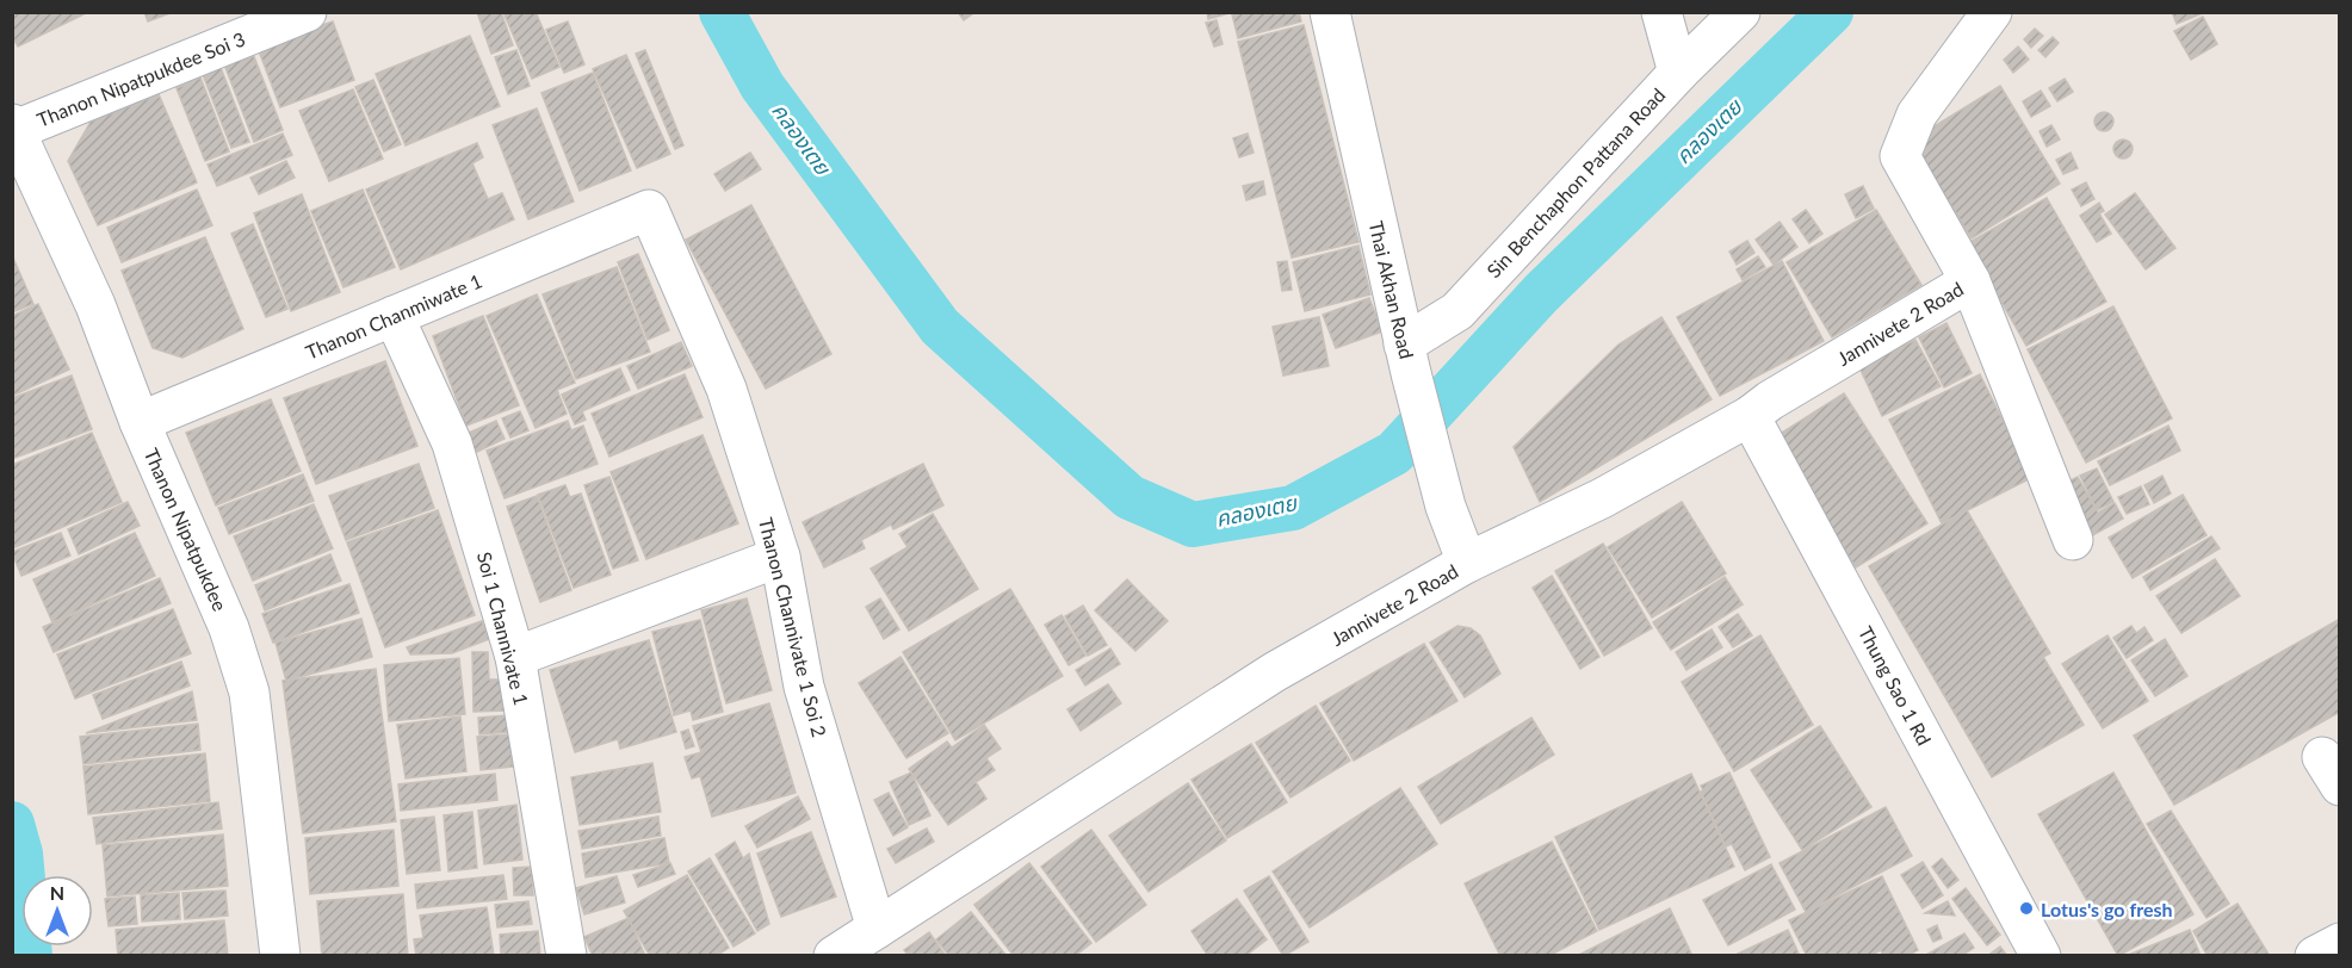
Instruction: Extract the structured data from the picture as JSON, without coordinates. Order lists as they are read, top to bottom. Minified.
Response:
{"streets":{"street":["Thanon Nipatpukdee Soi 3","Sin Benchaphon Pattana Road","Thai Akhan Road","Thanon Chanmiwate 1","Jannivete 2 Road","Thanon Nipatpukdee","Thanon Channivate 1 Soi 2","Soi 1 Channivate 1","Thung Sao 1 Rd"]},"crossings":[["Thanon Nipatpukdee Soi 3","Thanon Nipatpukdee"],["Sin Benchaphon Pattana Road","Thai Akhan Road"],["Thai Akhan Road","Jannivete 2 Road"],["Thanon Chanmiwate 1","Thanon Nipatpukdee"],["Thanon Chanmiwate 1","Thanon Channivate 1 Soi 2"],["Thanon Chanmiwate 1","Soi 1 Channivate 1"],["Jannivete 2 Road","Thanon Channivate 1 Soi 2"],["Jannivete 2 Road","Thung Sao 1 Rd"]],"water":["คลองเตย"],"places":["Lotus's go fresh"],"north":"top"}
